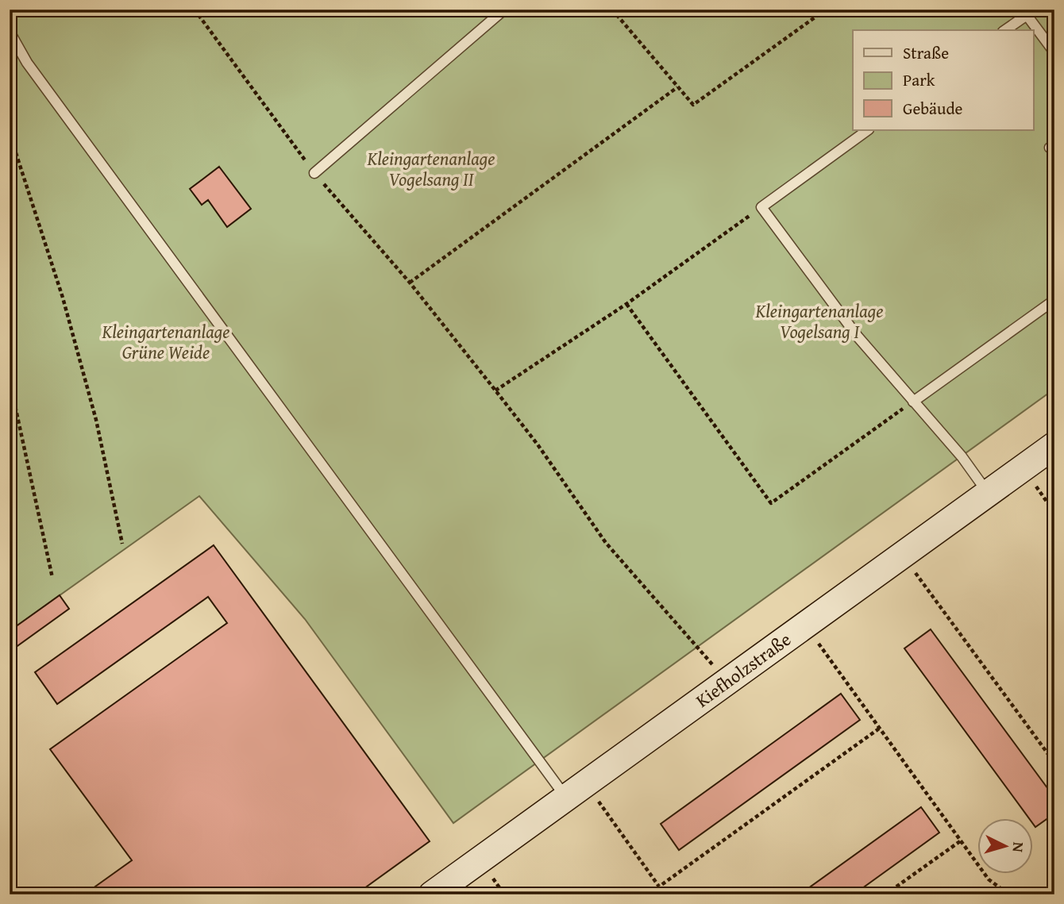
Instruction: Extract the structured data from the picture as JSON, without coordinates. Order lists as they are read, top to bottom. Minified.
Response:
{"streets":{"street":["Kiefholzstraße"]},"parks":["Kleingartenanlage Vogelsang II","Kleingartenanlage Vogelsang I","Kleingartenanlage Grüne Weide"],"legend":["Straße","Park","Gebäude"],"north":"right"}
